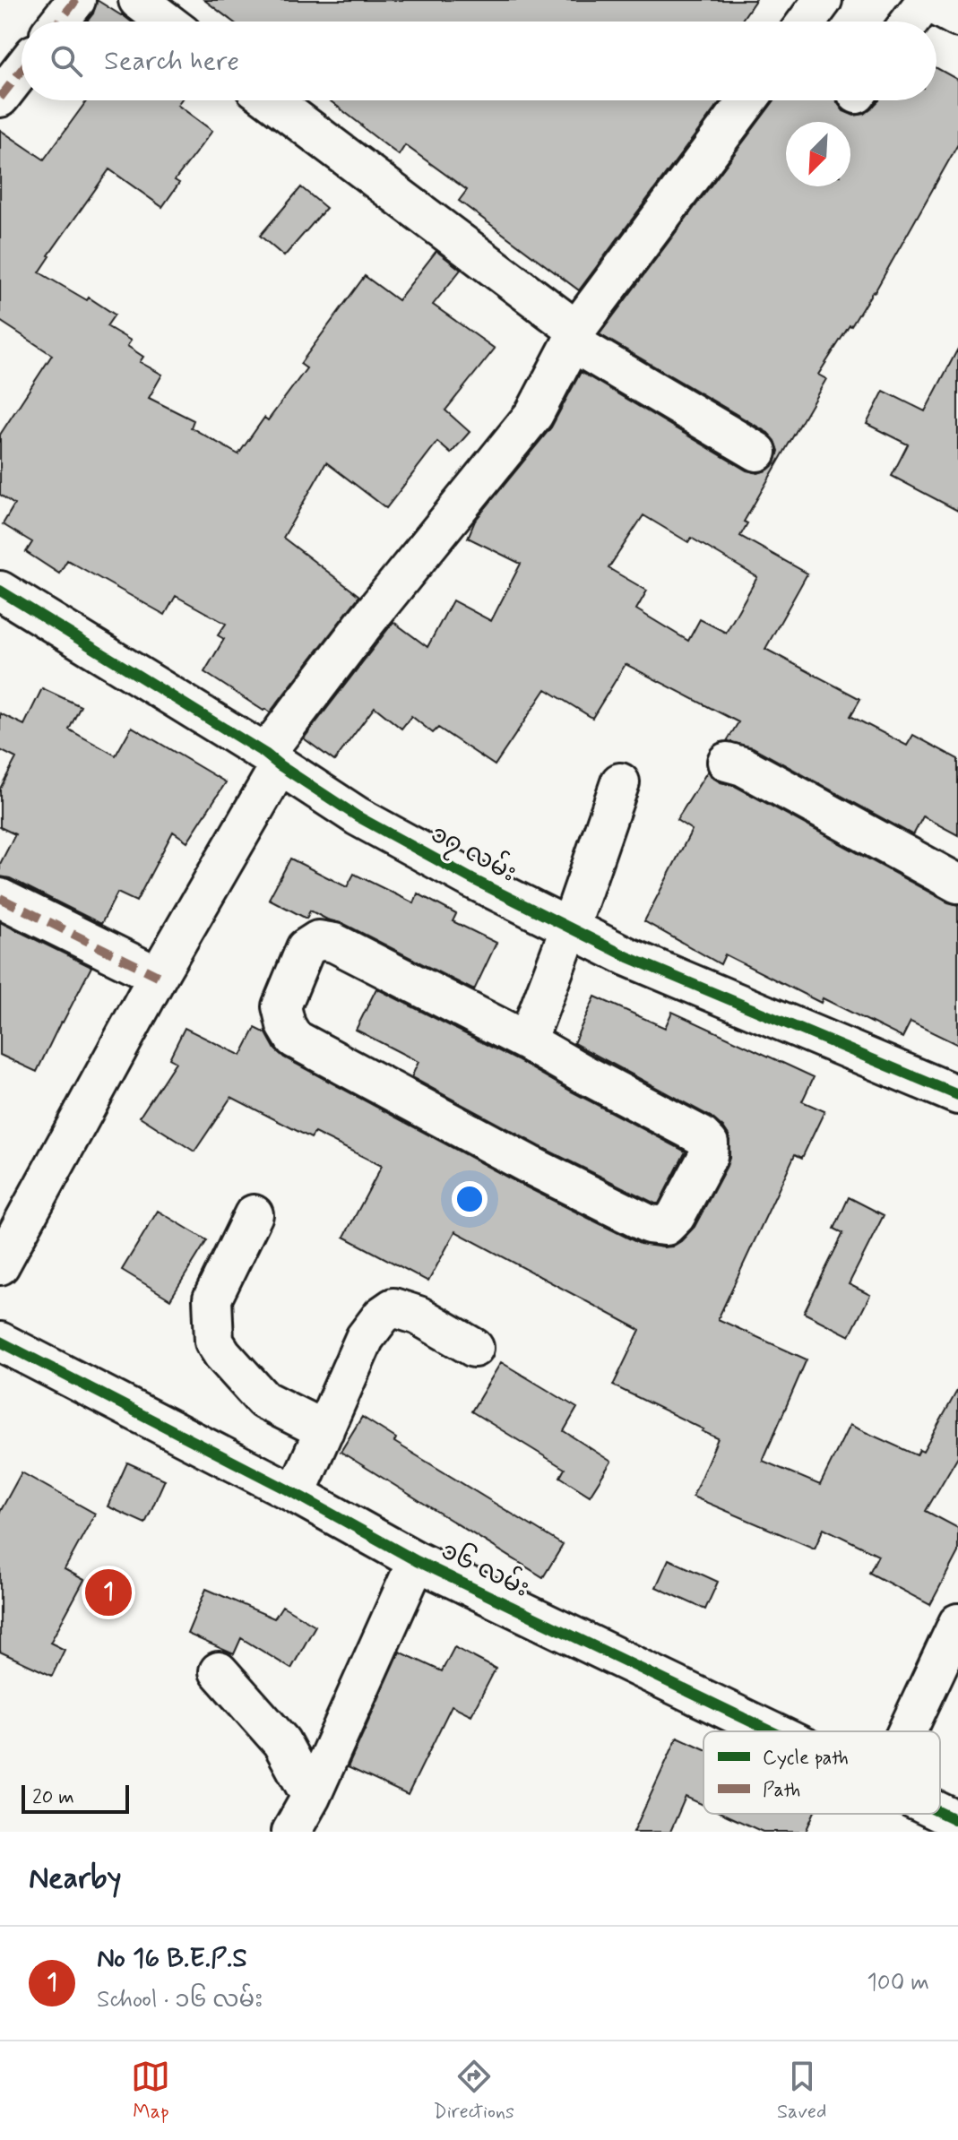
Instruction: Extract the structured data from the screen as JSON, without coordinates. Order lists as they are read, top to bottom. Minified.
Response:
{"streets":{"street":["၁၇ လမ်း","၁၆ လမ်း"]},"legend":["Cycle path","Path"],"scale_bar":"20 m","north":"bottom left","page":{"search":"Search here","pins":"1","scale":"20 m","heading":"Nearby","list":[{"mark":"1","name":"No 16 B.E.P.S","note":"School · ၁၆ လမ်း","value":"100 m"}],"nav":["Map","Directions","Saved"]}}
